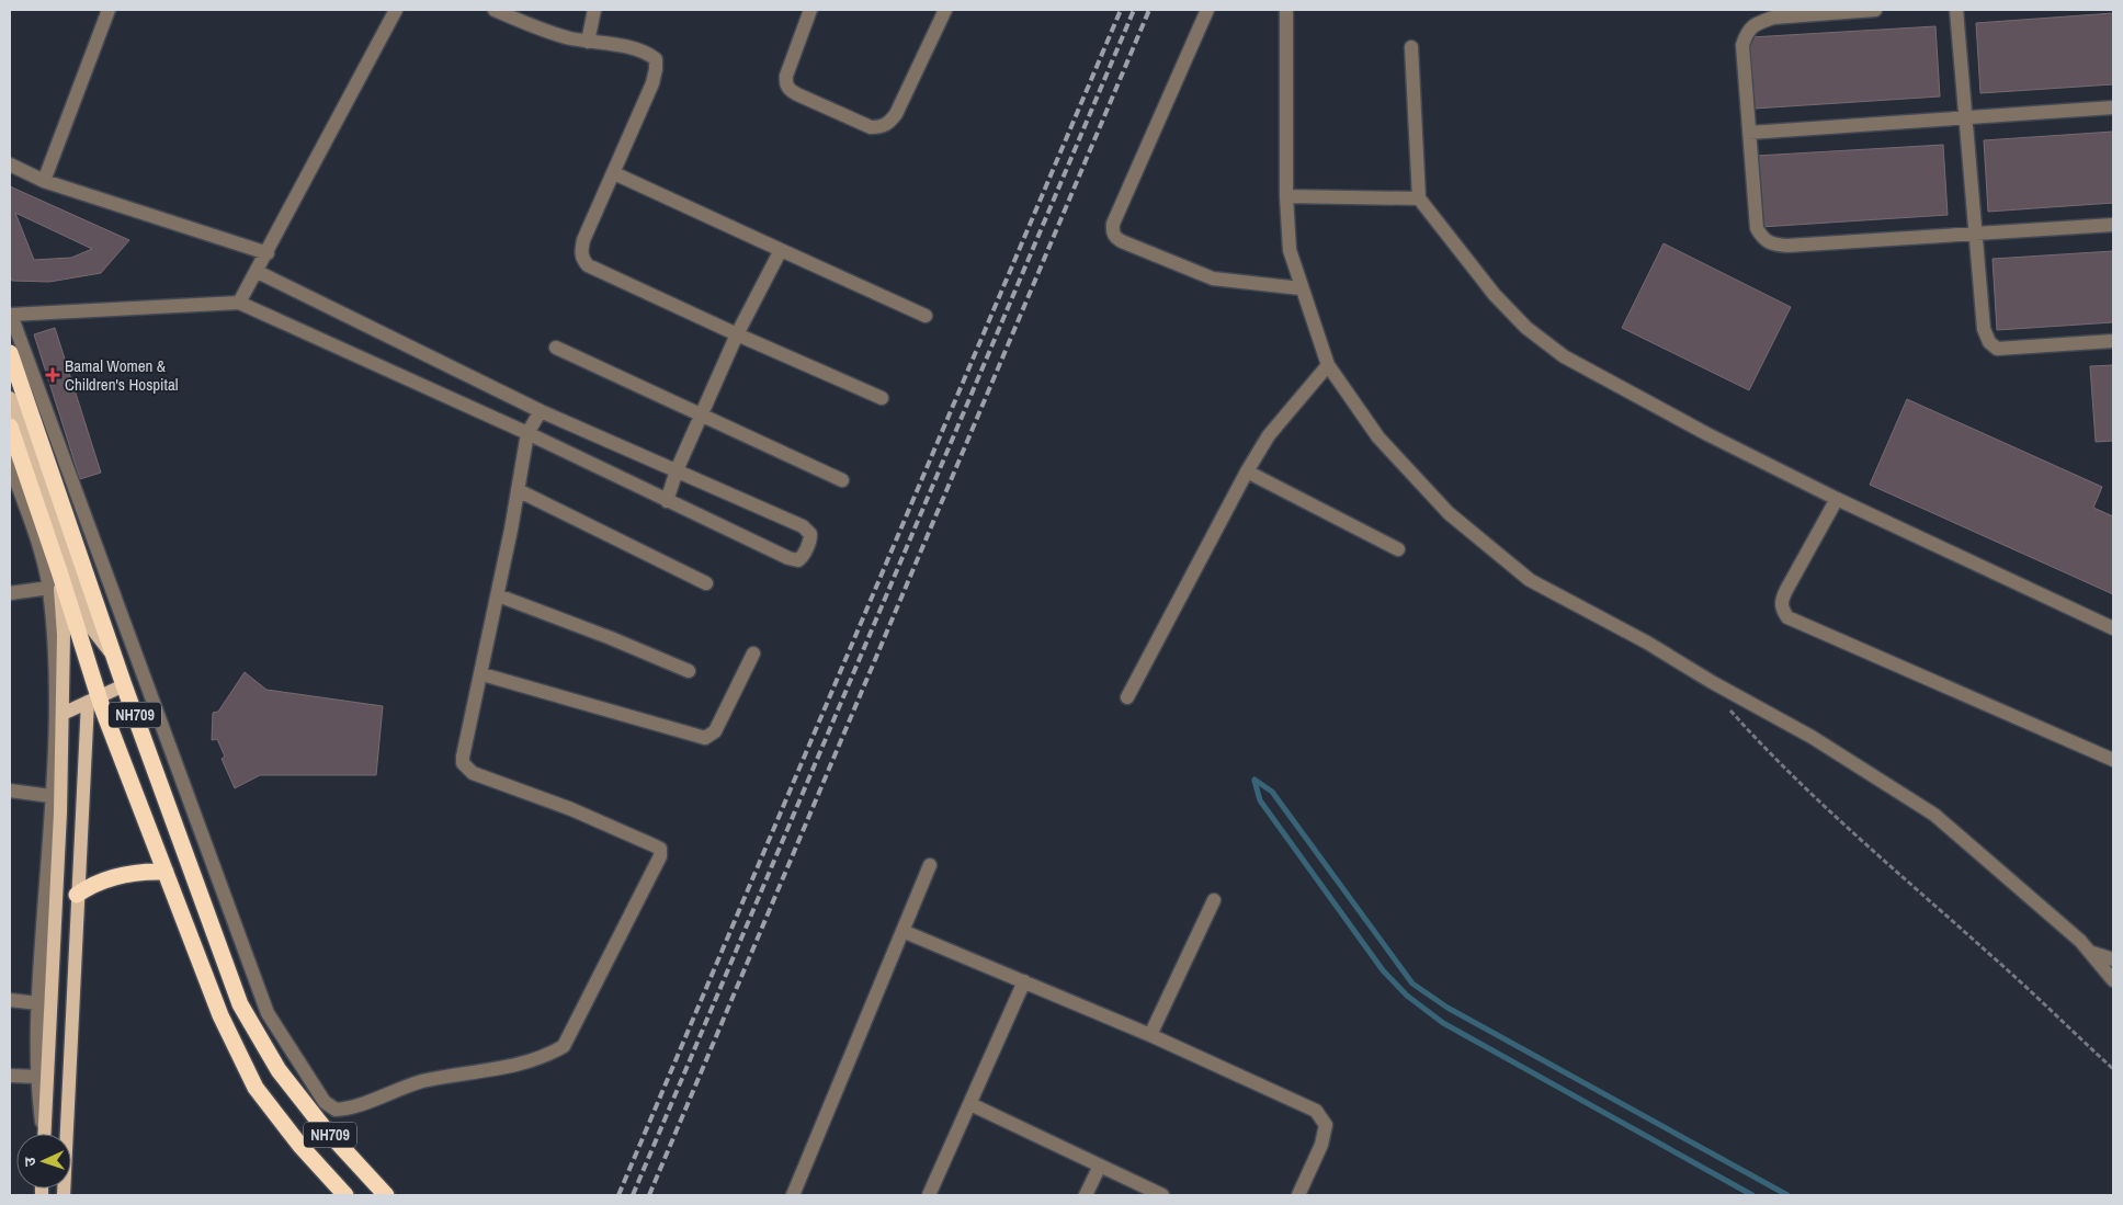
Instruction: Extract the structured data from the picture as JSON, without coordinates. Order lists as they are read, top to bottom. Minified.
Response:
{"streets":{"highway":["NH709"]},"places":{"health":["Bamal Women & Children's Hospital"]},"north":"left"}
